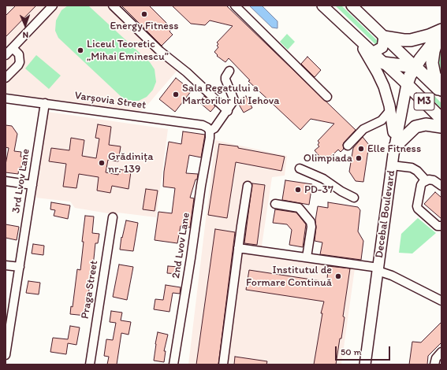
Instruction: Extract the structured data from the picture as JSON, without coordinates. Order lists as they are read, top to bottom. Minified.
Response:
{"streets":{"highway":["M3","Decebal Boulevard"],"street":["Varșovia Street","3rd Lvov Lane","2nd Lvov Lane","Praga Street"]},"crossings":[["Varșovia Street","3rd Lvov Lane"],["Varșovia Street","2nd Lvov Lane"],["M3","Decebal Boulevard"]],"places":["Energy Fitness","Liceul Teoretic „Mihai Eminescu”","Sala Regatului a Martorilor lui Iehova","Elle Fitness","Olimpiada","Grădinița nr. 139","PD-37","Institutul de Formare Continuă"],"scale_bar":"50 m","north":"bottom"}
